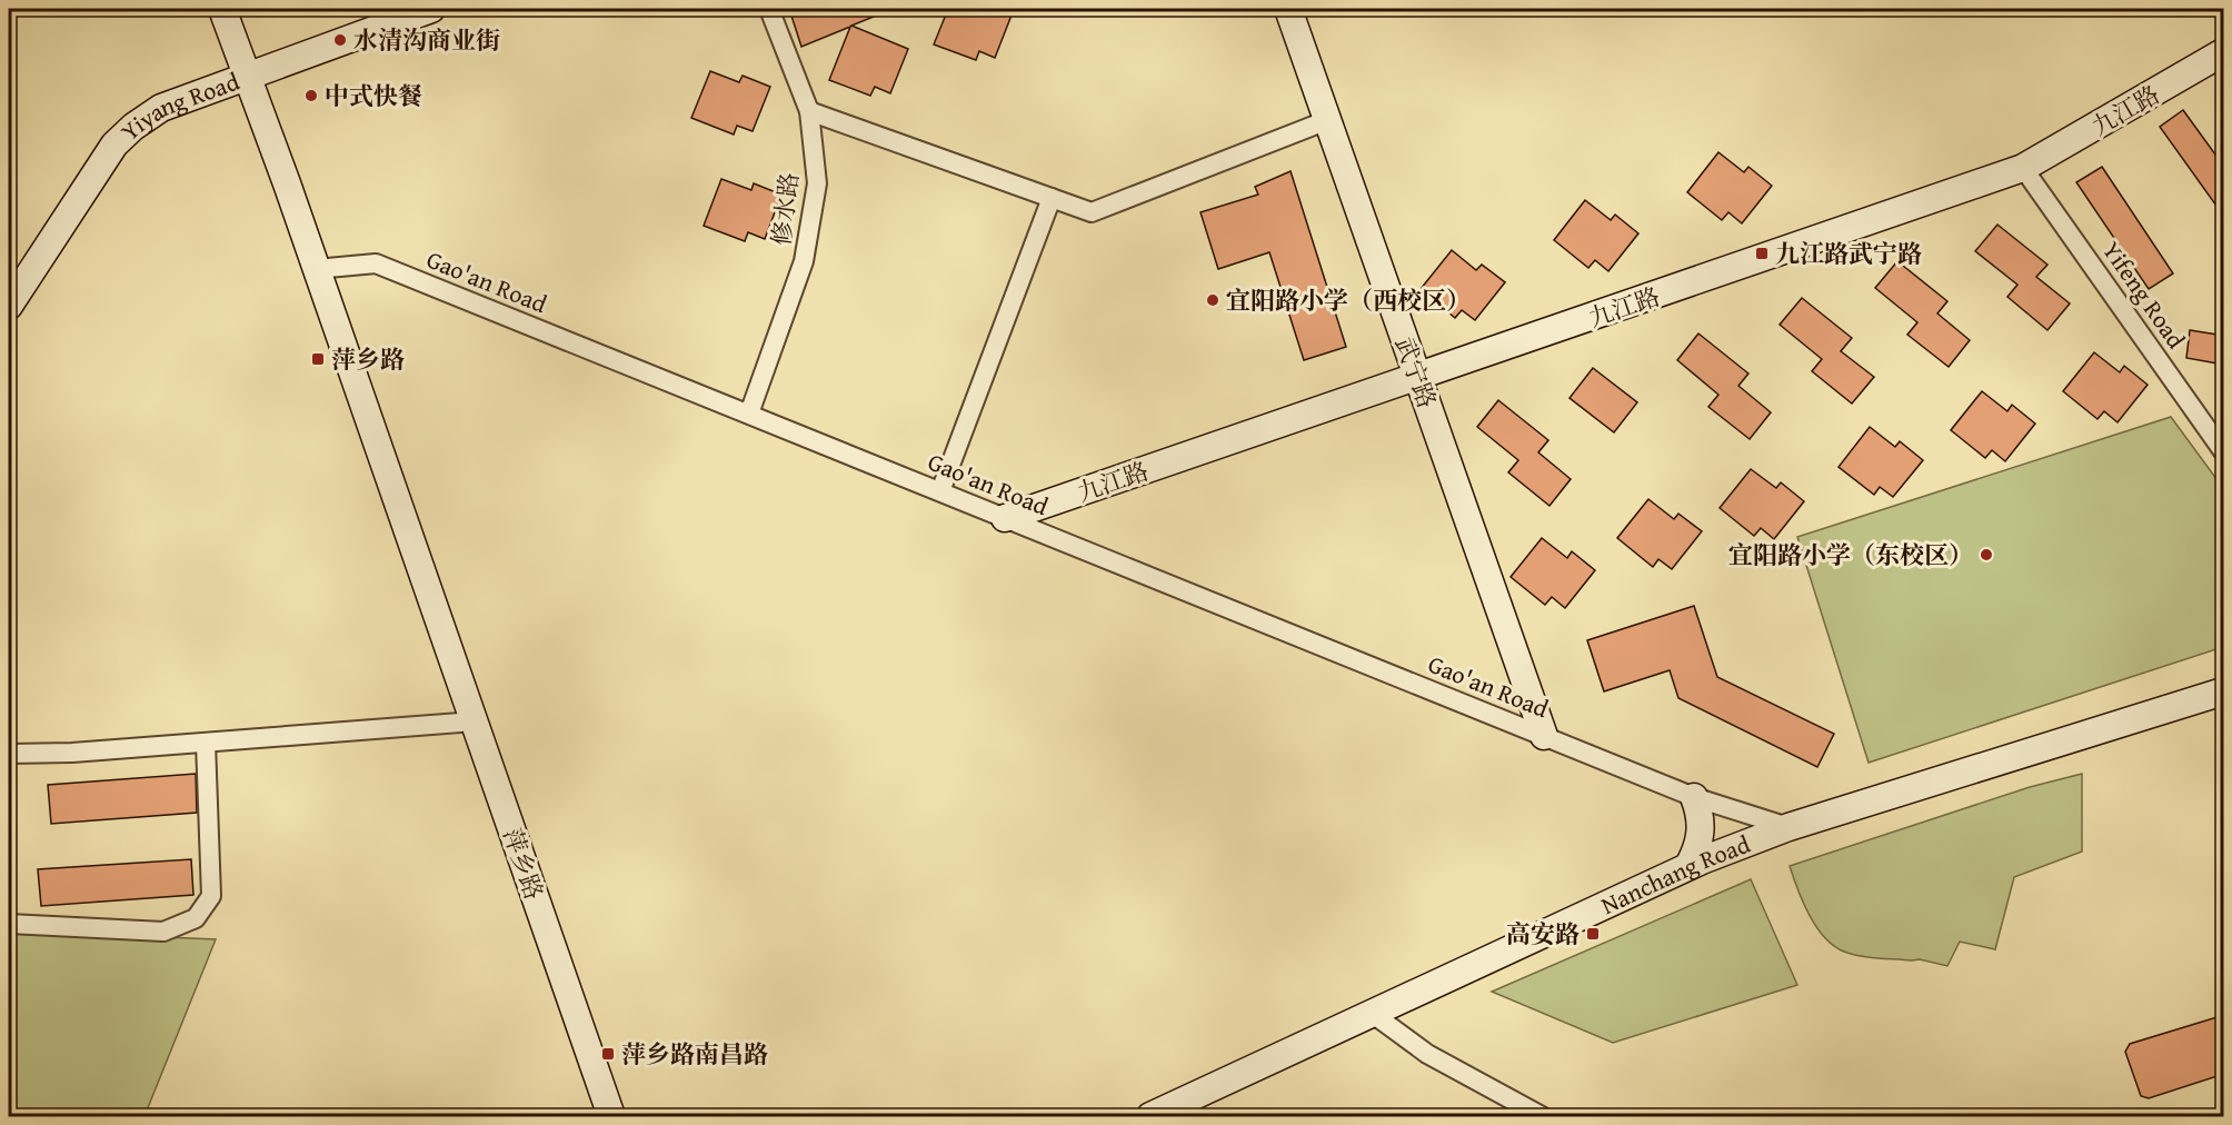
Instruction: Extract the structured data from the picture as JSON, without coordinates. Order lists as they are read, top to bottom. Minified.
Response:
{"streets":{"street":["Yiyang Road","九江路","修水路","Gao'an Road","Yifeng Road","武宁路","萍乡路","Nanchang Road"]},"crossings":[["Yiyang Road","萍乡路"],["九江路","Gao'an Road"],["九江路","Yifeng Road"],["九江路","武宁路"],["修水路","Gao'an Road"],["Gao'an Road","武宁路"],["Gao'an Road","萍乡路"],["Gao'an Road","Nanchang Road"]],"places":{"other":["水清沟商业街","中式快餐","宜阳路小学（西校区）","宜阳路小学（东校区）"],"transit":["九江路武宁路","萍乡路","高安路","萍乡路南昌路"]}}
